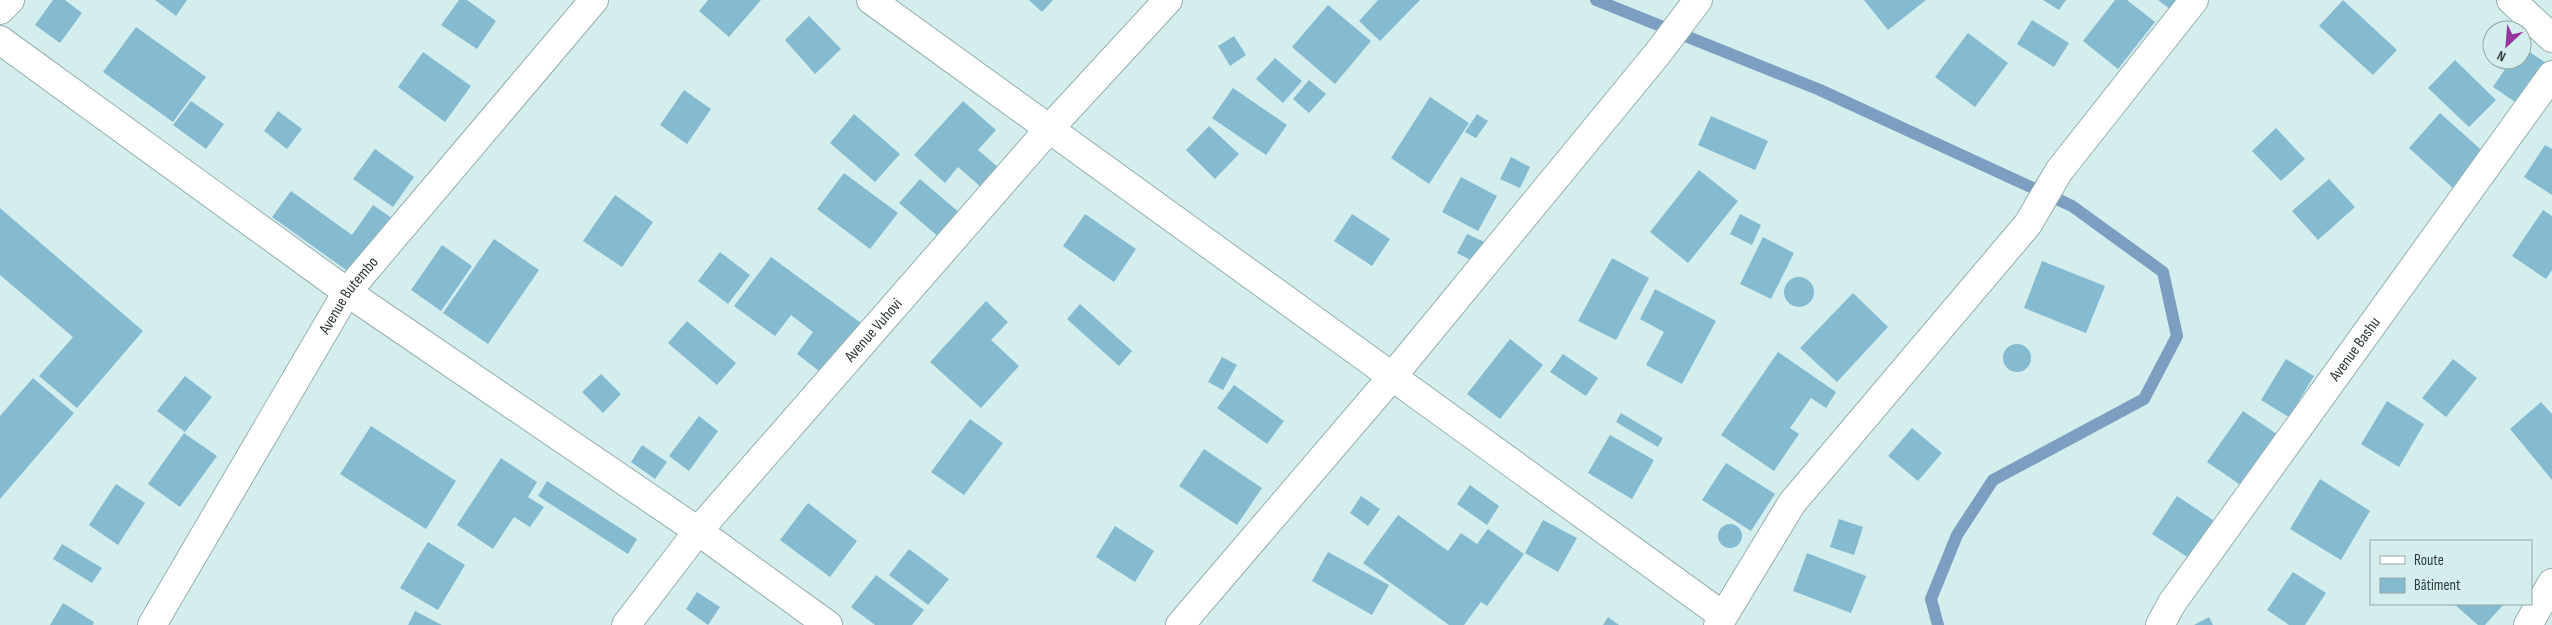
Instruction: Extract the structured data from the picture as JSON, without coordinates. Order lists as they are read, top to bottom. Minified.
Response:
{"streets":{"street":["Avenue Butembo","Avenue Vuhovi","Avenue Bashu"]},"legend":["Route","Bâtiment"],"north":"bottom left"}
